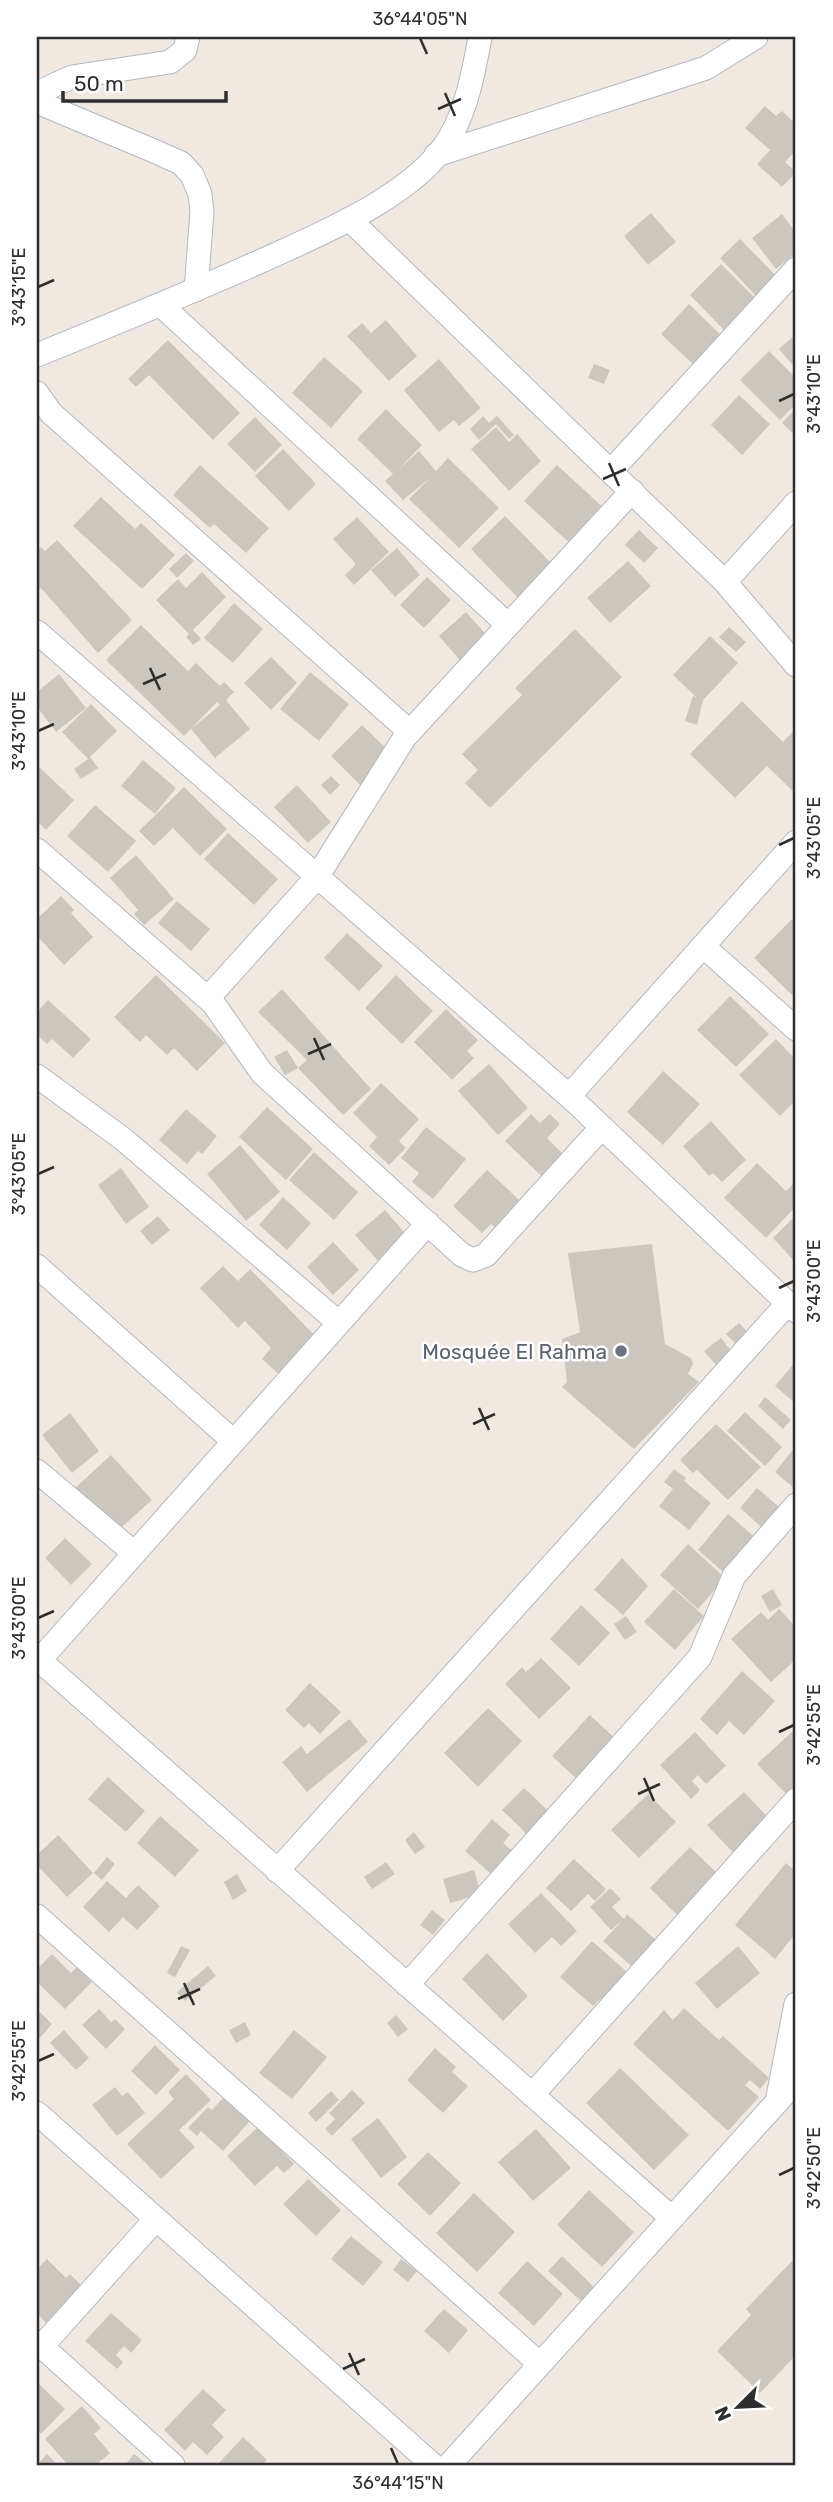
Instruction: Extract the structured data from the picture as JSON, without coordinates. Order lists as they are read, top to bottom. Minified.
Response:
{"places":["Mosquée El Rahma"],"scale_bar":"50 m","north":"bottom left","coordinates":["36°44'05\"N","3°43'15\"E","3°43'10\"E","3°43'05\"E","3°43'00\"E","3°42'55\"E","3°42'50\"E","36°44'15\"N"]}
